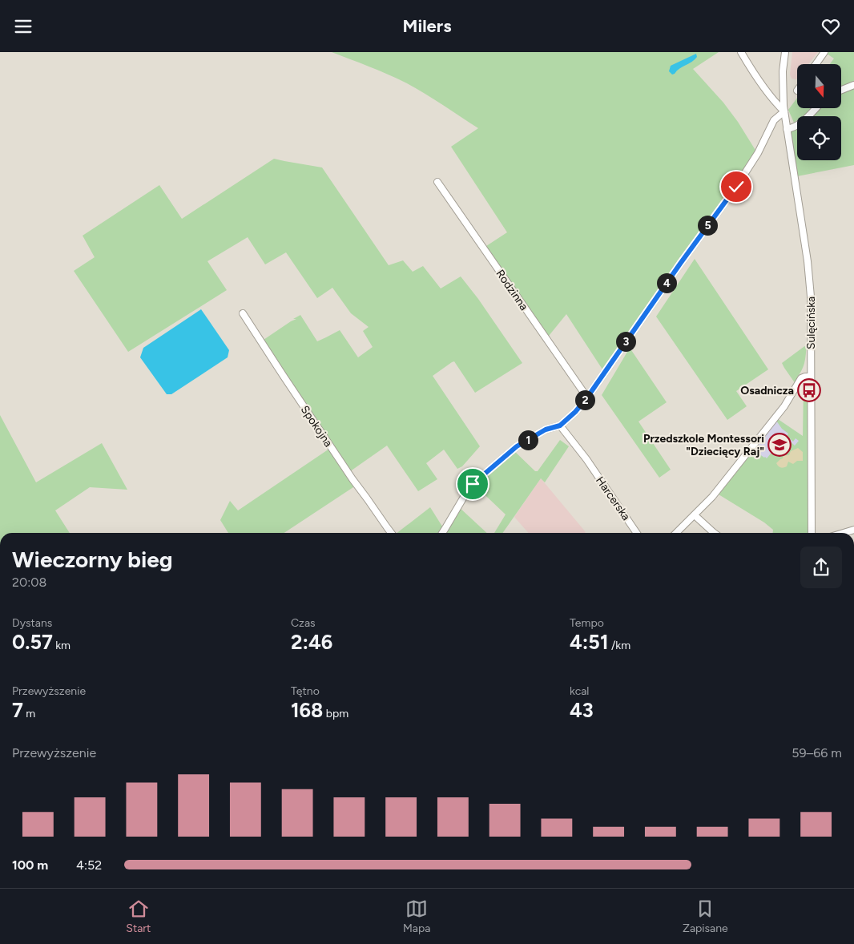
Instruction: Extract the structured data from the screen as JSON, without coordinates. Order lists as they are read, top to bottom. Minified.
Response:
{"streets":{"street":["Rodzinna","Sulęcińska","Spokojna","Harcerska"]},"places":{"bus stop":["Osadnicza"],"school or university":["Przedszkole Montessori \"Dziecięcy Raj\""]},"north":"bottom","page":{"header":"Milers","pins":["5","4","3","2","1"],"heading":["Wieczorny bieg","20:08"],"stats":[["Dystans","0.57 km"],["Czas","2:46"],["Tempo","4:51 /km"],["Przewyższenie","7 m"],["Tętno","168 bpm"],["kcal","43"]],"chart":["Przewyższenie","59–66 m"],"list":[{"name":"100 m","note":"4:52"}],"tabs":["Start","Mapa","Zapisane"]}}
